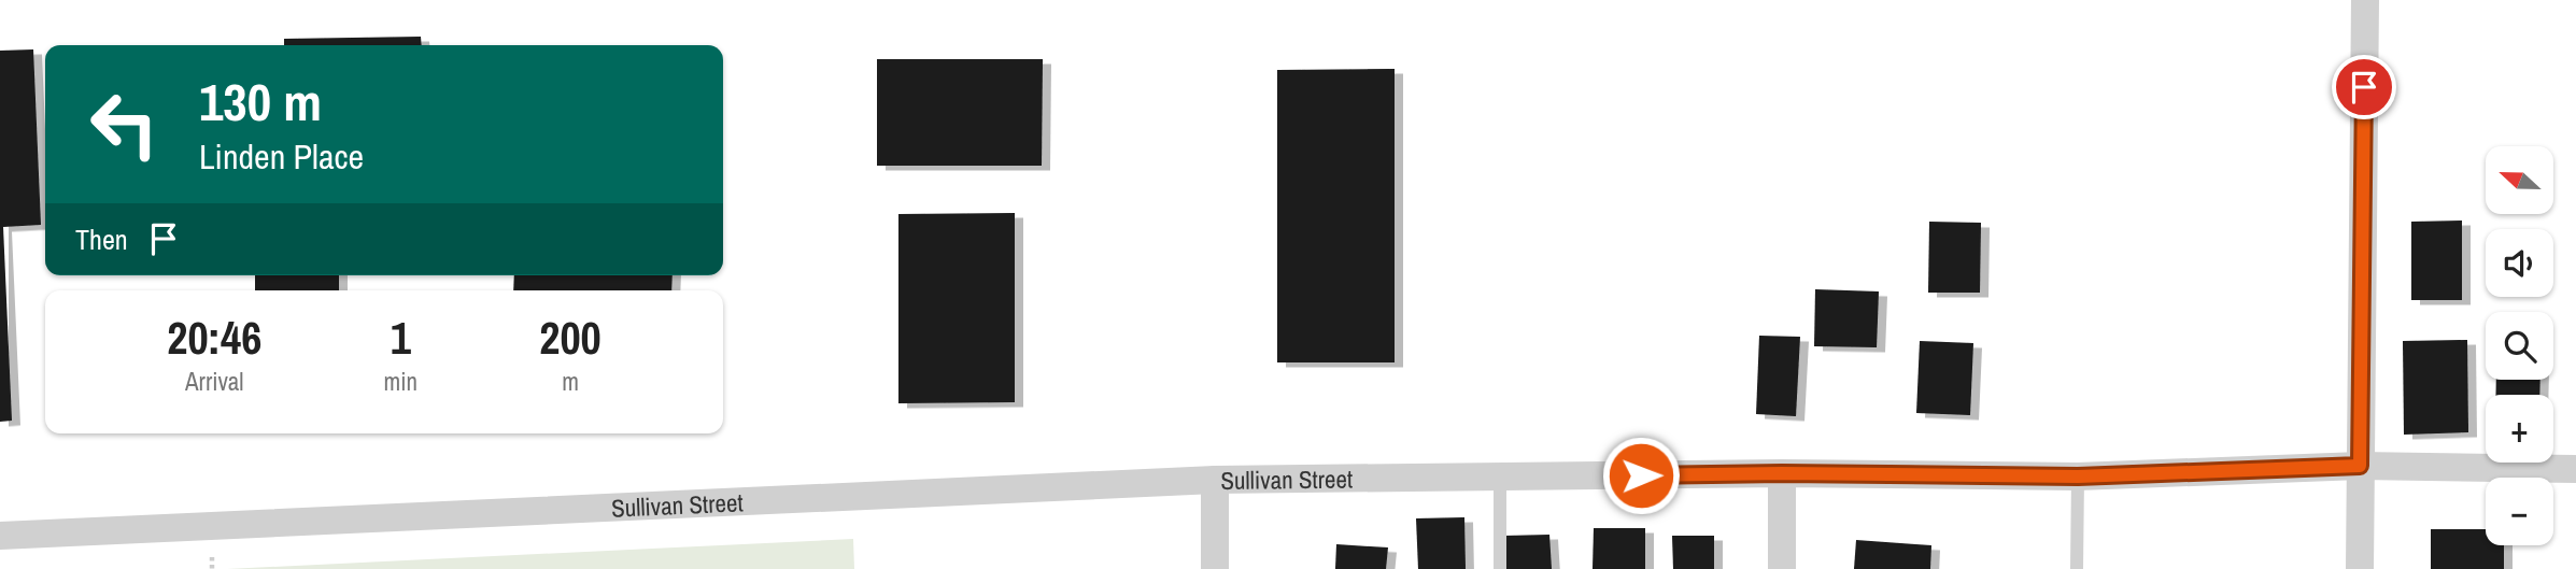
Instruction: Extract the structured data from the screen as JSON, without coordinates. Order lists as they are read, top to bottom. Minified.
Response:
{"streets":{"street":["Sullivan Street"]},"north":"left","page":{"turn":["130 m","Linden Place"],"map_buttons":["+","−"],"then":"Then","eta":["20:46","Arrival","1","min","200","m"]}}
